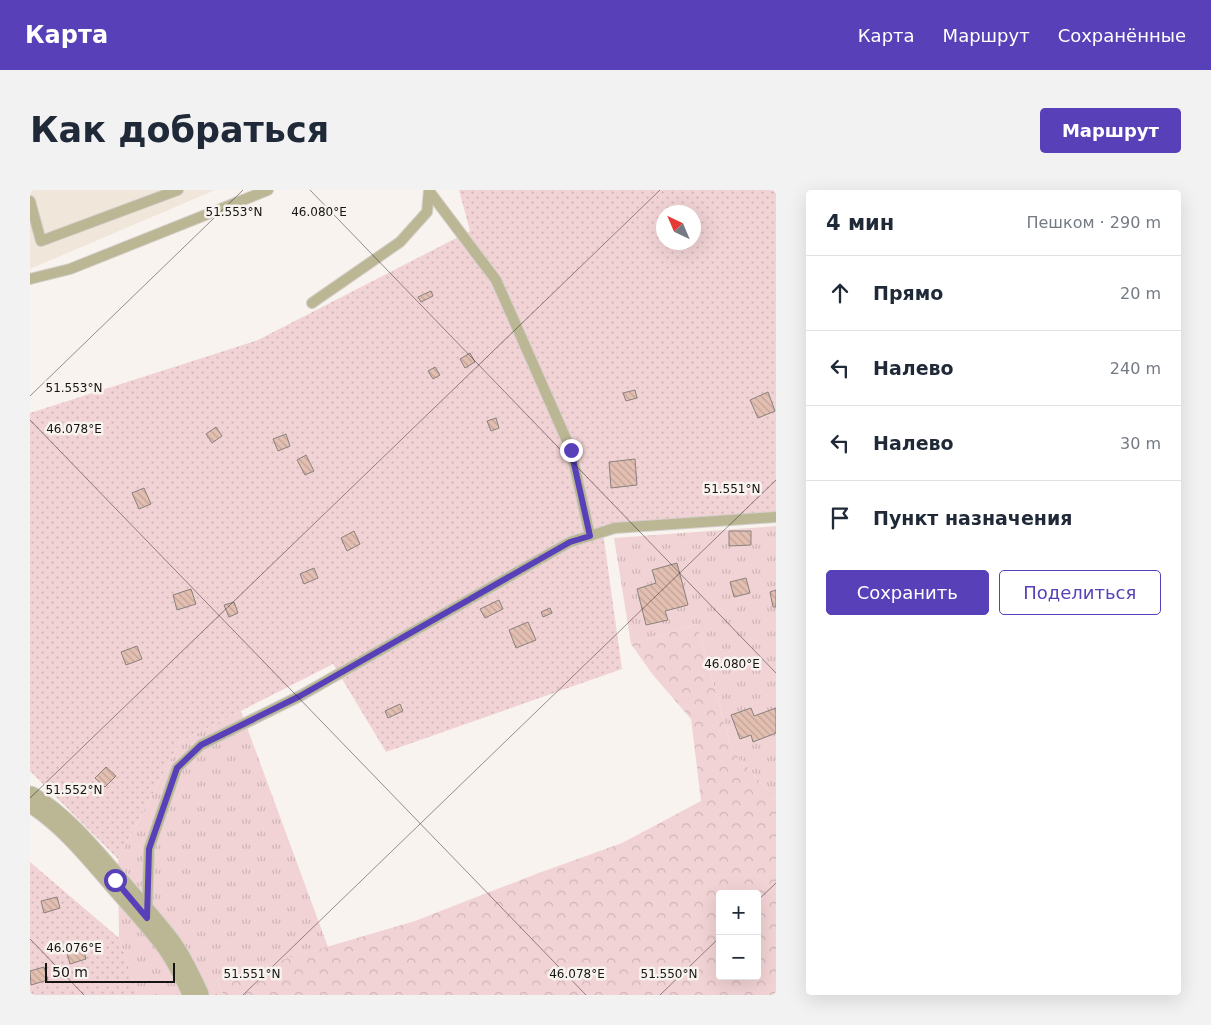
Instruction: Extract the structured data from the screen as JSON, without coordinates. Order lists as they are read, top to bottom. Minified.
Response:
{"scale_bar":"50 m","north":"top left","page":{"header":"Карта","nav":["Карта","Маршрут","Сохранённые"],"buttons":["Маршрут",["Сохранить","Поделиться"]],"title":"Как добраться","heading":["4 мин","Пешком · 290 m"],"list":[["Прямо","20 m"],["Налево","240 m"],["Налево","30 m"],"Пункт назначения"],"map_buttons":["+","−"],"scale":"50 m"},"coordinates":["51.553°N","46.080°E","46.078°E","51.551°N","51.552°N","46.076°E","51.550°N"]}
